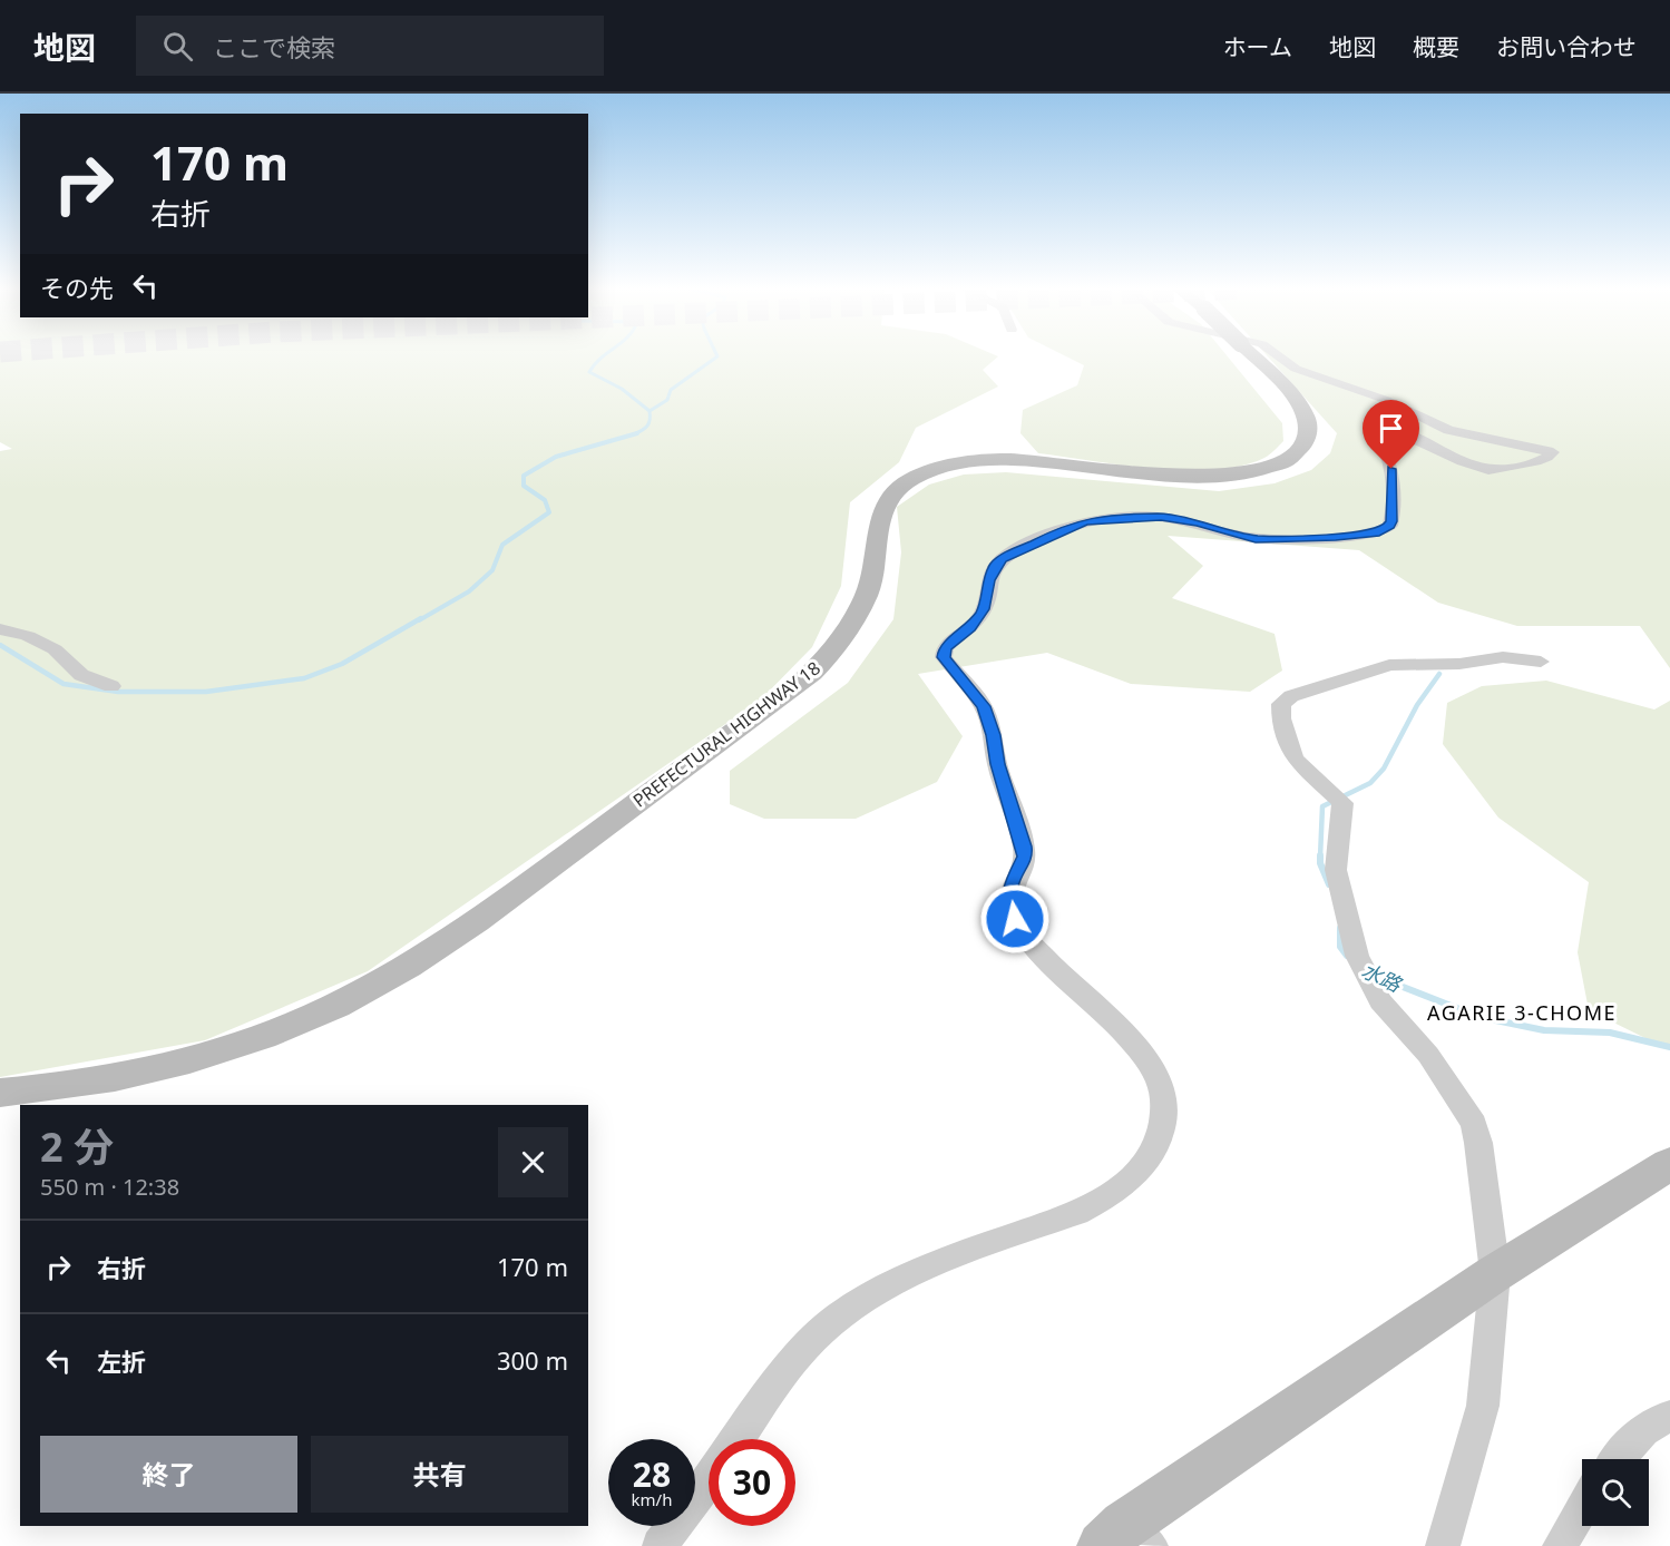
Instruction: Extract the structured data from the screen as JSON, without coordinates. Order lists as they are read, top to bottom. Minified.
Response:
{"streets":{"main road":["PREFECTURAL HIGHWAY 18"]},"districts":["AGARIE 3-CHOME"],"water":["水路"],"page":{"header":"地図","search":"ここで検索","nav":["ホーム","地図","概要","お問い合わせ"],"turn":["170 m","右折"],"then":"その先","heading":["2 分","550 m · 12:38"],"list":[{"name":"右折","value":"170 m"},{"name":"左折","value":"300 m"}],"buttons":["終了","共有"],"speed":"28 km/h","limit":"30"}}
